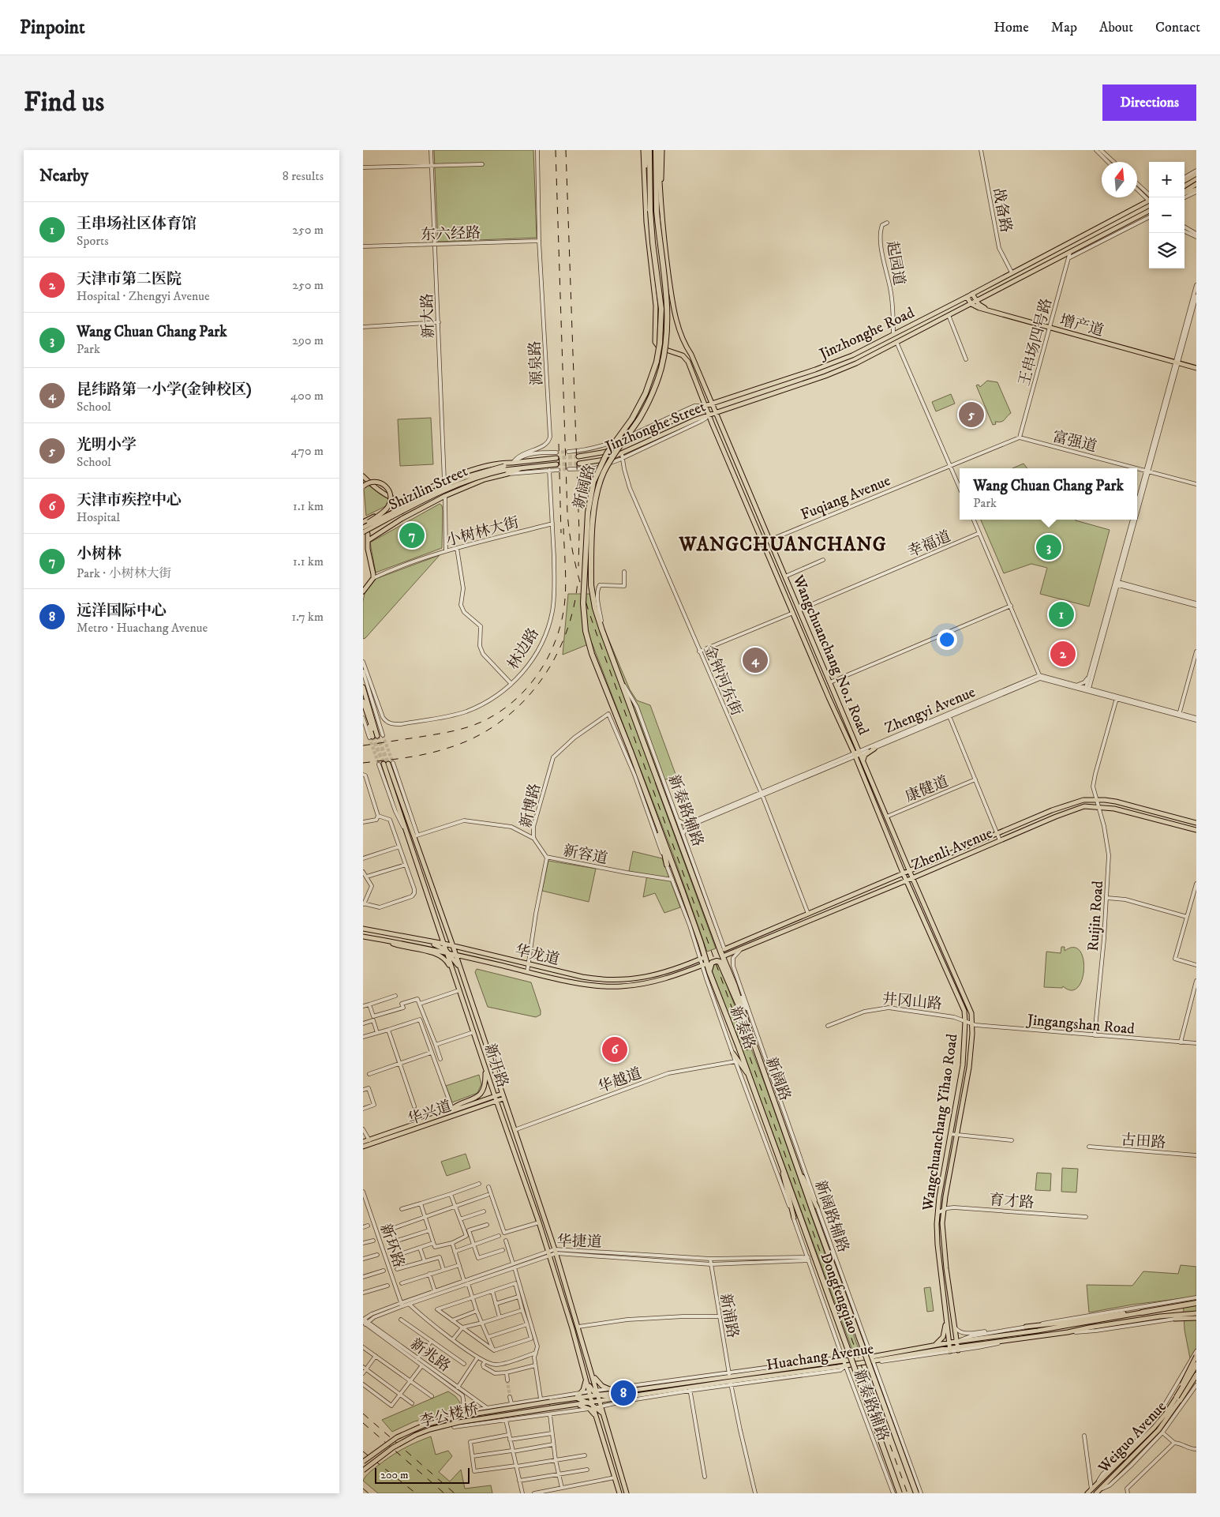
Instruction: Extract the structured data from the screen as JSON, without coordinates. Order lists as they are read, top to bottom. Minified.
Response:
{"streets":{"highway":["新阔路","新泰路","Dongfengqiao","Huachang Avenue","Weiguo Avenue"],"main road":["增产道","Jinzhonghe Road","Jinzhonghe Street","Shizilin Street","Wangchuanchang No.1 Road","Zhenli Avenue","华龙道","新开路","华兴道","Wangchuanchang Yihao Road","李公楼桥"],"street":["战备路","东六经路","起园道","新大路","王串场四号路","源泉路","富强道","Fuqiang Avenue","小树林大街","幸福道","林边路","金钟河东街","Zhengyi Avenue","康健道","新博路","新泰路辅路","新容道","Ruijin Road","井冈山路","Jingangshan Road","华越道","古田路","育才路","新阔路辅路","华捷道","新环路","新浦路","新兆路"]},"crossings":[["战备路","Jinzhonghe Road"],["东六经路","新大路"],["东六经路","源泉路"],["起园道","Jinzhonghe Road"],["增产道","Jinzhonghe Road"],["增产道","王串场四号路"],["Jinzhonghe Road","王串场四号路"],["Jinzhonghe Road","Jinzhonghe Street"],["Jinzhonghe Road","Wangchuanchang No.1 Road"],["王串场四号路","富强道"],["Jinzhonghe Street","Wangchuanchang No.1 Road"],["Jinzhonghe Street","金钟河东街"],["新阔路","新泰路辅路"],["新阔路","Zhenli Avenue"],["新阔路","新泰路"],["新阔路","新阔路辅路"],["新阔路","Dongfengqiao"],["Fuqiang Avenue","Wangchuanchang No.1 Road"],["小树林大街","林边路"],["幸福道","Wangchuanchang No.1 Road"],["Wangchuanchang No.1 Road","Zhengyi Avenue"],["金钟河东街","Zhengyi Avenue"],["金钟河东街","Zhenli Avenue"],["Zhengyi Avenue","新泰路辅路"],["新博路","新容道"],["新泰路辅路","Zhenli Avenue"],["新泰路辅路","新容道"],["新泰路辅路","华龙道"],["新泰路辅路","新泰路"],["新泰路辅路","华越道"],["新泰路辅路","华捷道"],["新泰路辅路","Huachang Avenue"],["Zhenli Avenue","Ruijin Road"],["Zhenli Avenue","Wangchuanchang Yihao Road"],["Zhenli Avenue","新阔路辅路"],["Ruijin Road","Jingangshan Road"],["华龙道","新泰路"],["华龙道","新开路"],["井冈山路","Jingangshan Road"],["井冈山路","Wangchuanchang Yihao Road"],["Jingangshan Road","Wangchuanchang Yihao Road"],["新泰路","Dongfengqiao"],["新开路","华越道"],["新开路","华兴道"],["新开路","华捷道"],["新开路","Huachang Avenue"],["Wangchuanchang Yihao Road","育才路"],["Wangchuanchang Yihao Road","Huachang Avenue"],["新阔路辅路","Dongfengqiao"],["新阔路辅路","Huachang Avenue"],["华捷道","新环路"],["华捷道","新浦路"],["华捷道","新兆路"],["新浦路","Huachang Avenue"],["Huachang Avenue","李公楼桥"]],"districts":["WANGCHUANCHANG"],"scale_bar":"200 m","north":"top","page":{"header":"Pinpoint","nav":["Home","Map","About","Contact"],"buttons":"Directions","title":"Find us","heading":["Nearby","8 results"],"map_buttons":["+","−"],"list":[{"mark":"1","name":"王串场社区体育馆","note":"Sports","value":"250 m"},{"mark":"2","name":"天津市第二医院","note":"Hospital · Zhengyi Avenue","value":"250 m"},{"mark":"3","name":"Wang Chuan Chang Park","note":"Park","value":"290 m"},{"mark":"4","name":"昆纬路第一小学(金钟校区)","note":"School","value":"400 m"},{"mark":"5","name":"光明小学","note":"School","value":"470 m"},{"mark":"6","name":"天津市疾控中心","note":"Hospital","value":"1.1 km"},{"mark":"7","name":"小树林","note":"Park · 小树林大街","value":"1.1 km"},{"mark":"8","name":"远洋国际中心","note":"Metro · Huachang Avenue","value":"1.7 km"}],"pins":["5","7","3","1","2","4","6","8"],"popup":["Wang Chuan Chang Park","Park"],"scale":"200 m"}}
